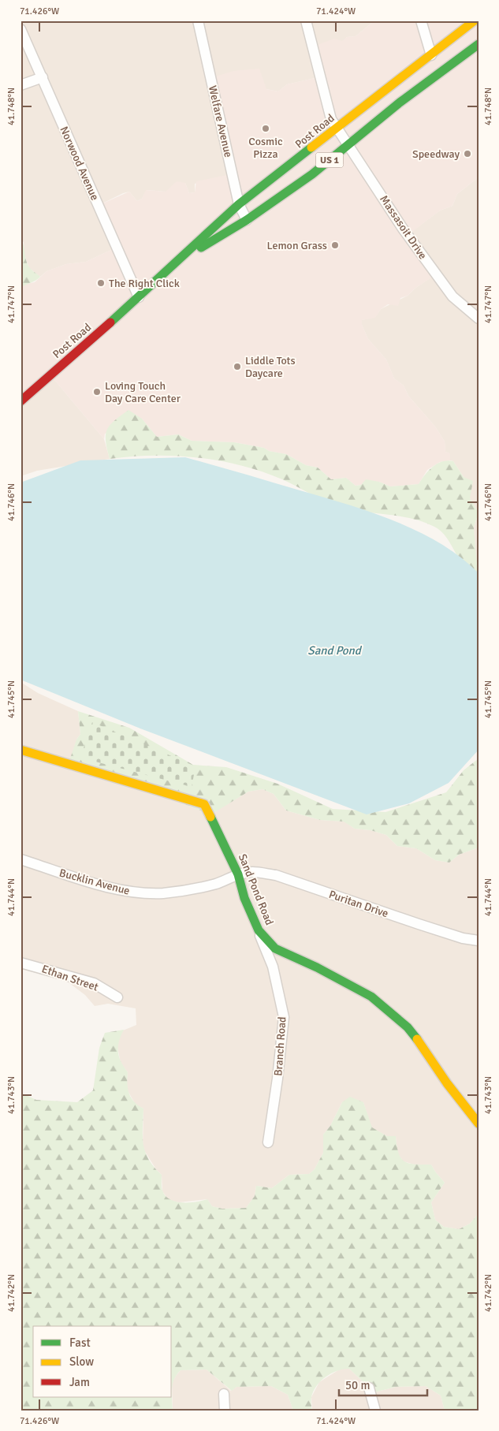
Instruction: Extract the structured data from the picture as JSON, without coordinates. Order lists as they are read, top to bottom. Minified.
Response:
{"streets":{"main road":["Post Road","US 1","Sand Pond Road"],"street":["Welfare Avenue","Norwood Avenue","Massasoit Drive","Bucklin Avenue","Puritan Drive","Ethan Street","Branch Road"]},"crossings":[["Welfare Avenue","Post Road"],["Post Road","Norwood Avenue"],["Post Road","Massasoit Drive"],["Bucklin Avenue","Sand Pond Road"],["Bucklin Avenue","Puritan Drive"],["Sand Pond Road","Puritan Drive"],["Sand Pond Road","Branch Road"]],"water":["Sand Pond"],"places":["Cosmic Pizza","Speedway","Lemon Grass","The Right Click","Liddle Tots Daycare","Loving Touch Day Care Center"],"legend":["Fast","Slow","Jam"],"scale_bar":"50 m","coordinates":["71.426°W","71.424°W","41.748°N","41.747°N","41.746°N","41.745°N","41.744°N","41.743°N","41.742°N"]}
